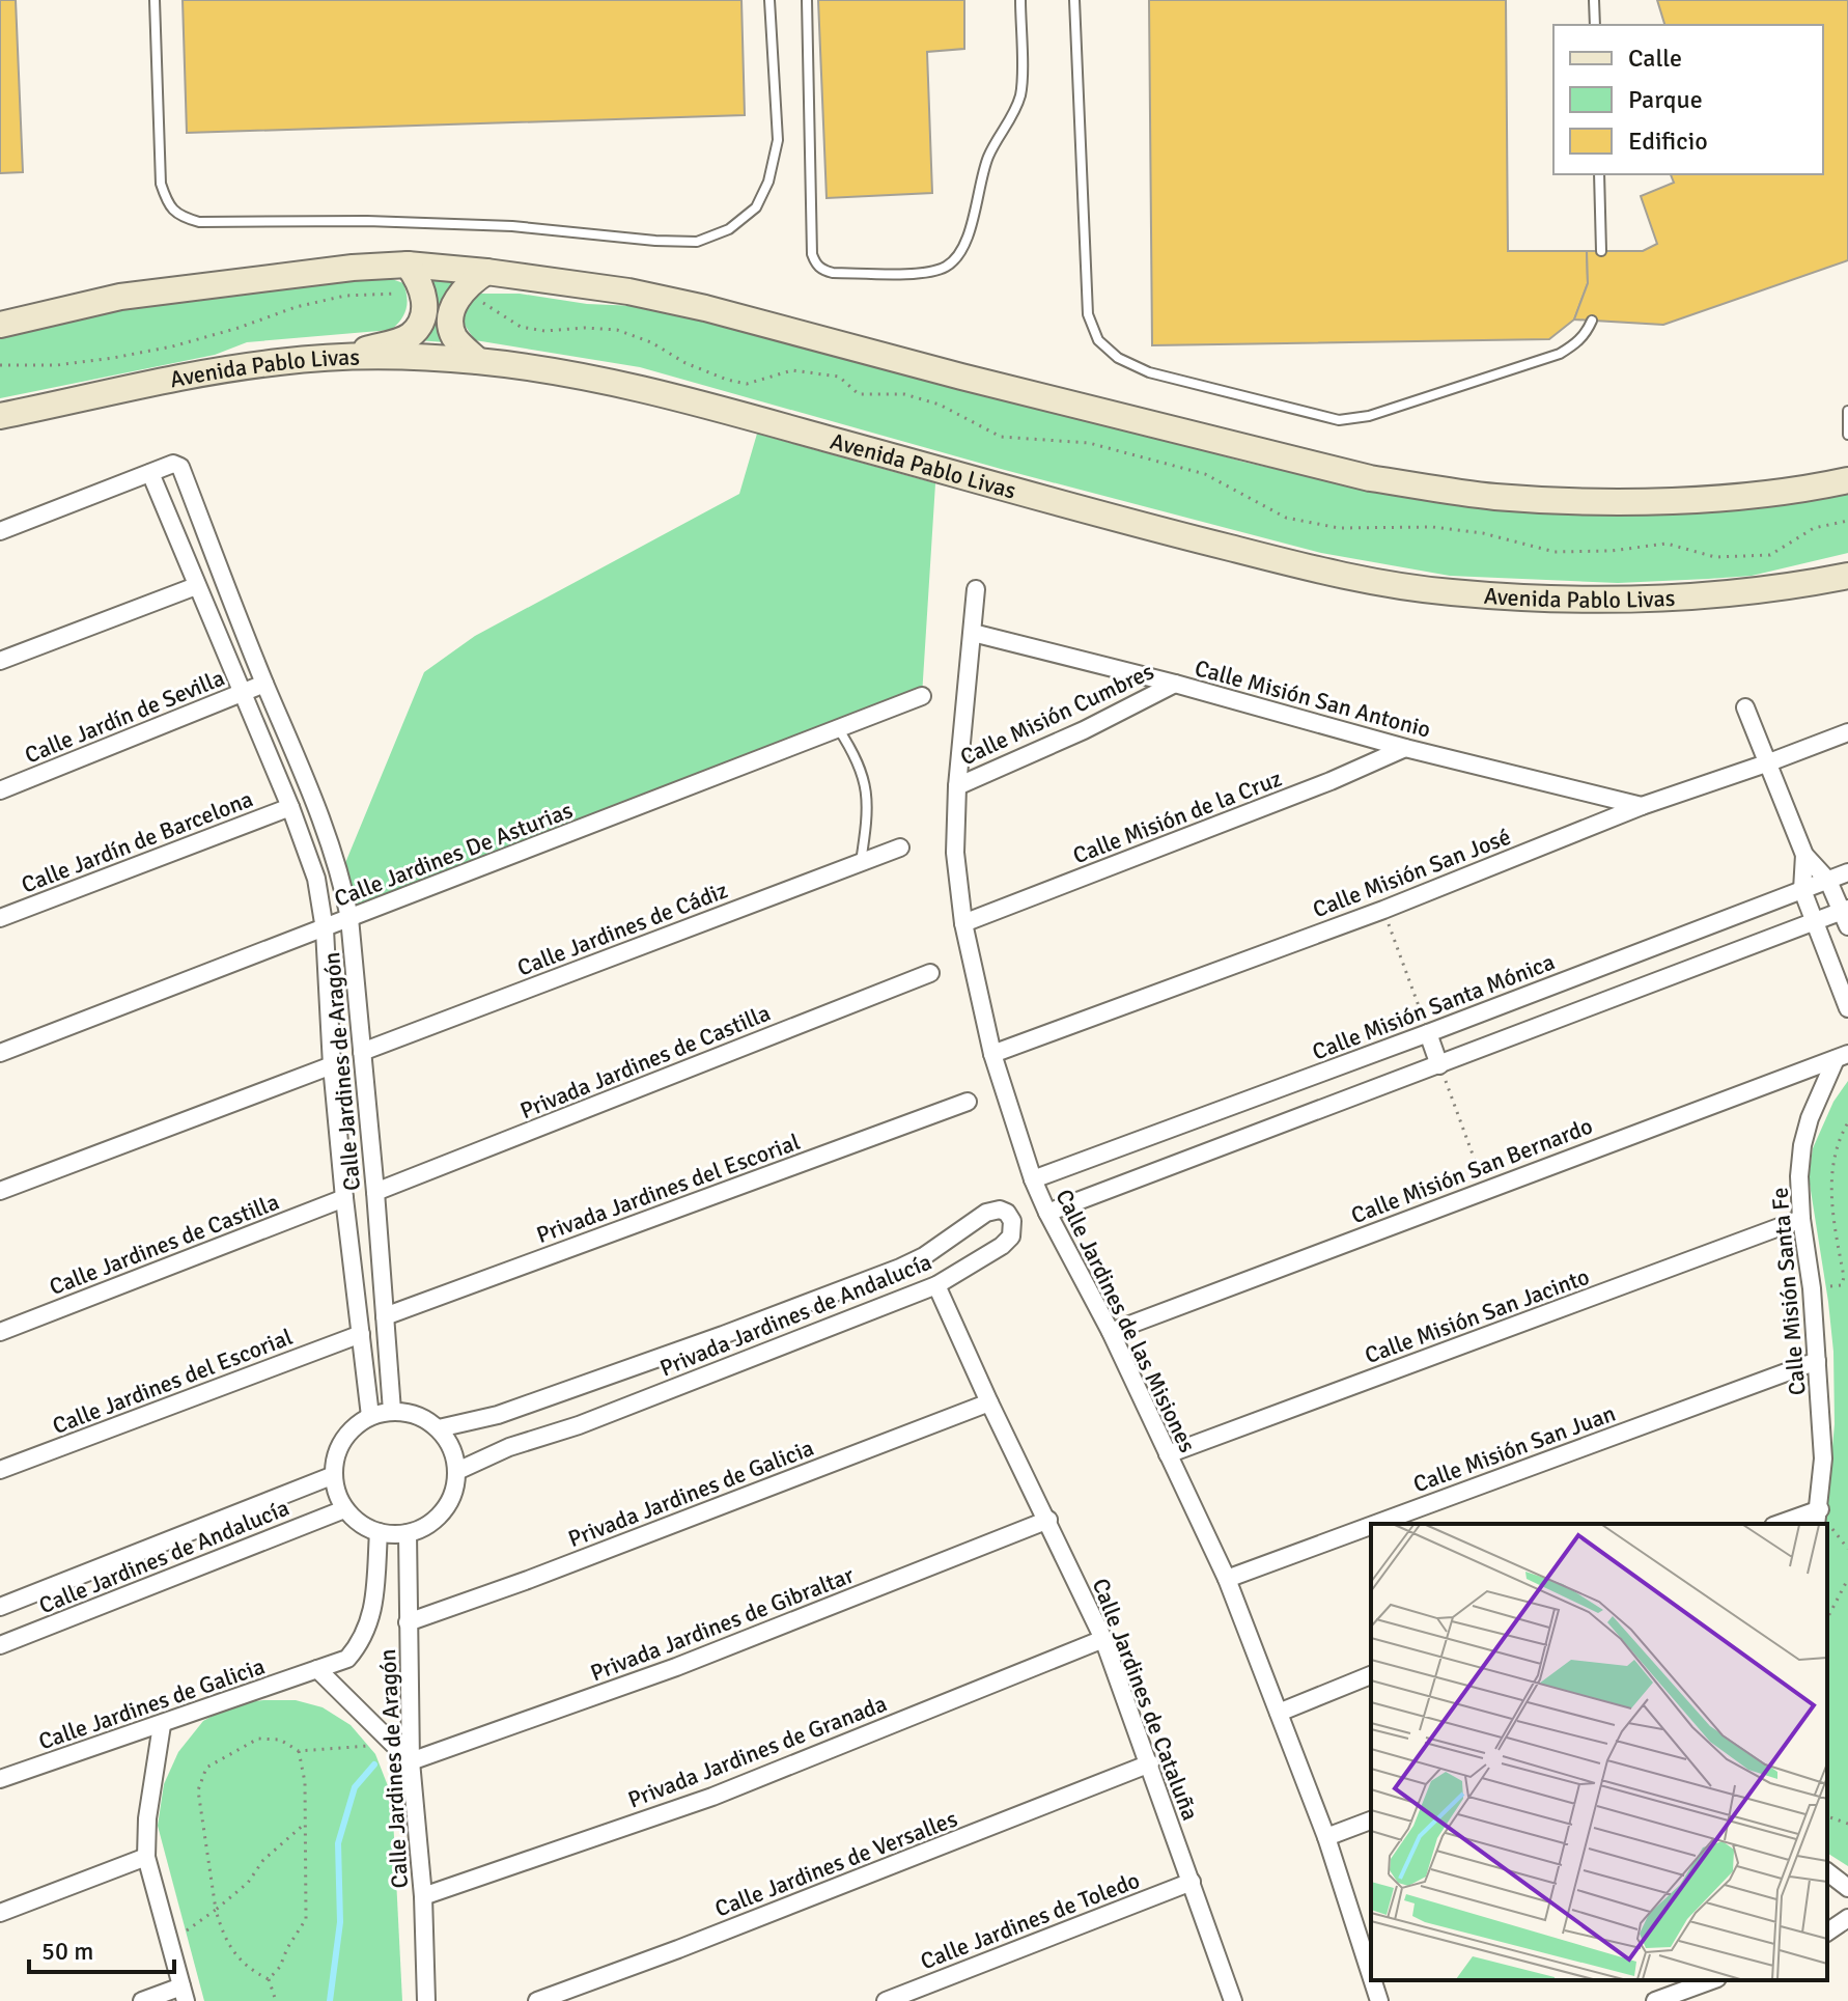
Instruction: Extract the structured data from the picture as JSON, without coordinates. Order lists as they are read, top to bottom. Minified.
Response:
{"streets":{"main road":["Avenida Pablo Livas"],"street":["Calle Misión San Antonio","Calle Misión Cumbres","Calle Jardín de Sevilla","Calle Misión de la Cruz","Calle Jardín de Barcelona","Calle Jardines De Asturias","Calle Misión San José","Calle Jardines de Cádiz","Calle Misión Santa Mónica","Privada Jardines de Castilla","Calle Jardines de Aragón","Calle Misión San Bernardo","Privada Jardines del Escorial","Calle Jardines de Castilla","Calle Misión Santa Fe","Privada Jardines de Andalucía","Calle Misión San Jacinto","Calle Jardines de las Misiones","Calle Jardines del Escorial","Calle Misión San Juan","Privada Jardines de Galicia","Calle Jardines de Andalucía","Privada Jardines de Gibraltar","Calle Jardines de Cataluña","Calle Jardines de Galicia","Privada Jardines de Granada","Calle Jardines de Versalles","Calle Jardines de Toledo"]},"crossings":[["Calle Misión San Antonio","Calle Misión Cumbres"],["Calle Misión San Antonio","Calle Misión de la Cruz"],["Calle Misión San Antonio","Calle Misión San José"],["Calle Misión San Antonio","Calle Jardines de las Misiones"],["Calle Misión Cumbres","Calle Jardines de las Misiones"],["Calle Jardín de Sevilla","Calle Jardines de Aragón"],["Calle Misión de la Cruz","Calle Jardines de las Misiones"],["Calle Jardín de Barcelona","Calle Jardines de Aragón"],["Calle Jardines De Asturias","Calle Jardines de Aragón"],["Calle Misión San José","Calle Jardines de las Misiones"],["Calle Jardines de Cádiz","Calle Jardines de Aragón"],["Calle Misión Santa Mónica","Calle Jardines de las Misiones"],["Privada Jardines de Castilla","Calle Jardines de Aragón"],["Calle Jardines de Aragón","Privada Jardines del Escorial"],["Calle Jardines de Aragón","Calle Jardines de Castilla"],["Calle Jardines de Aragón","Privada Jardines de Andalucía"],["Calle Jardines de Aragón","Calle Jardines del Escorial"],["Calle Jardines de Aragón","Privada Jardines de Galicia"],["Calle Jardines de Aragón","Calle Jardines de Andalucía"],["Calle Jardines de Aragón","Privada Jardines de Gibraltar"],["Calle Jardines de Aragón","Calle Jardines de Galicia"],["Calle Jardines de Aragón","Privada Jardines de Granada"],["Calle Misión San Bernardo","Calle Misión Santa Fe"],["Calle Misión San Bernardo","Calle Jardines de las Misiones"],["Calle Misión Santa Fe","Calle Misión San Jacinto"],["Calle Misión Santa Fe","Calle Misión San Juan"],["Privada Jardines de Andalucía","Calle Jardines de Andalucía"],["Privada Jardines de Andalucía","Calle Jardines de Cataluña"],["Privada Jardines de Andalucía","Calle Jardines de Galicia"],["Calle Misión San Jacinto","Calle Jardines de las Misiones"],["Calle Jardines de las Misiones","Calle Misión San Juan"],["Privada Jardines de Galicia","Calle Jardines de Cataluña"],["Calle Jardines de Andalucía","Calle Jardines de Galicia"],["Privada Jardines de Gibraltar","Calle Jardines de Cataluña"],["Calle Jardines de Cataluña","Privada Jardines de Granada"],["Calle Jardines de Cataluña","Calle Jardines de Versalles"],["Calle Jardines de Cataluña","Calle Jardines de Toledo"]],"legend":["Calle","Parque","Edificio"],"scale_bar":"50 m"}
